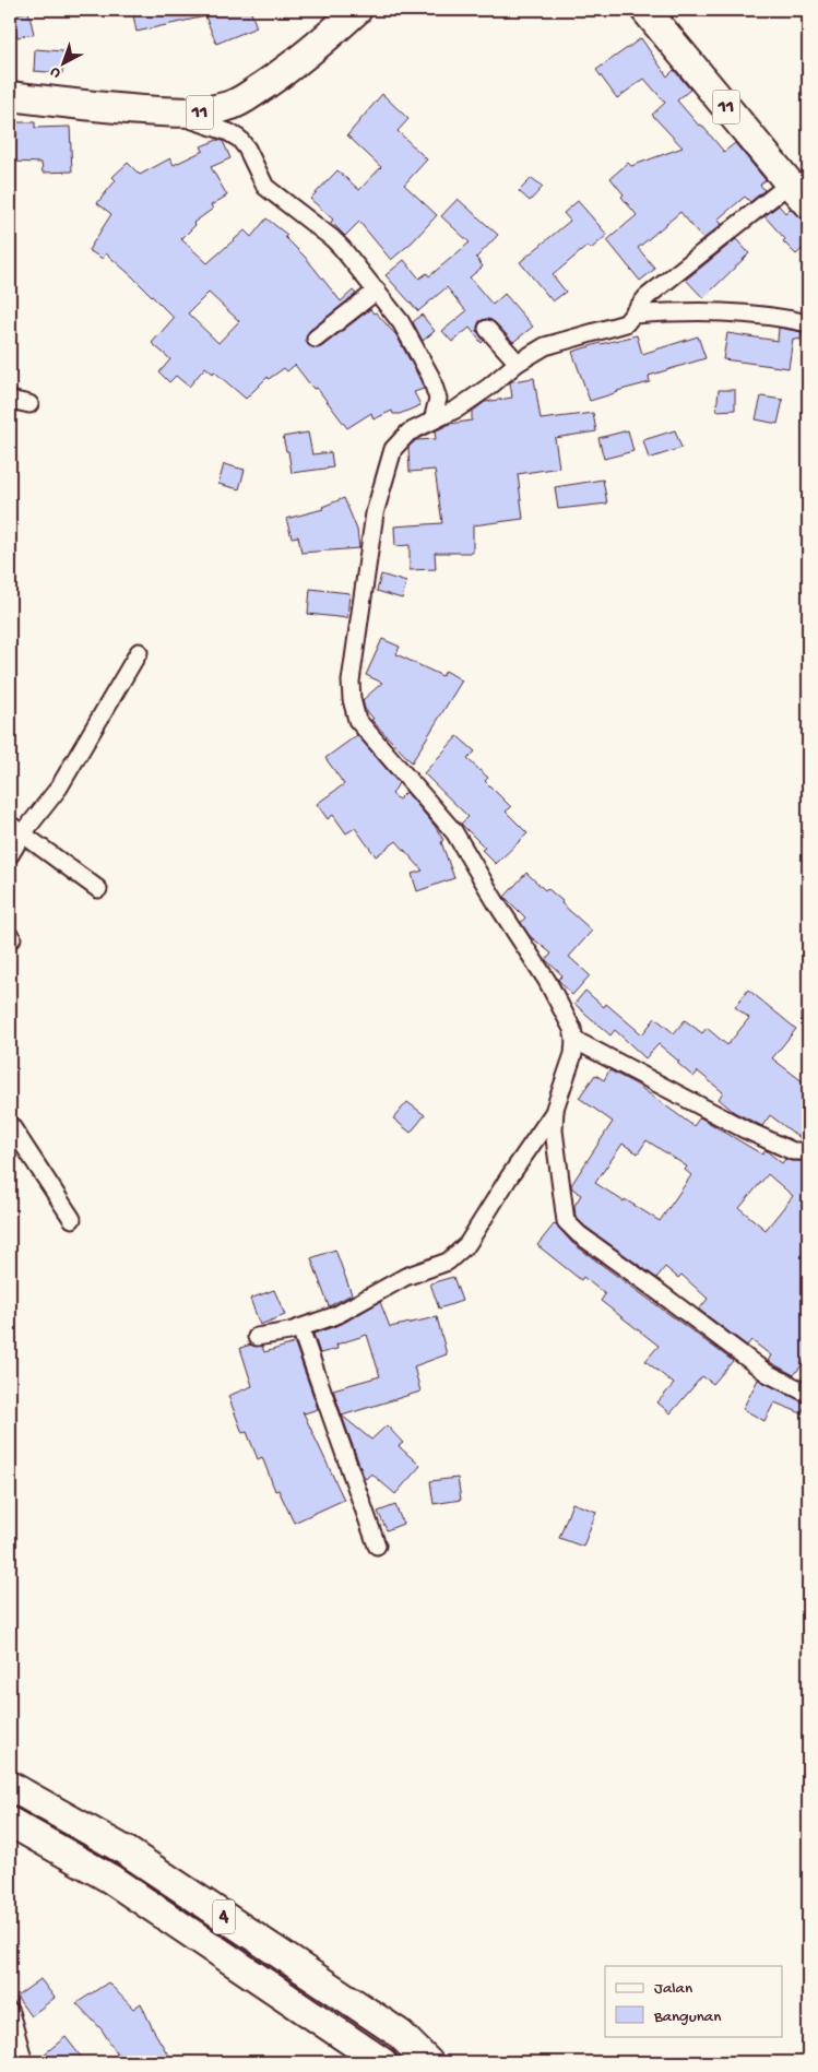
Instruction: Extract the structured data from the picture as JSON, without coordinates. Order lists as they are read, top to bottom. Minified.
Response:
{"streets":{"highway":["11","4"]},"legend":["Jalan","Bangunan"],"north":"bottom left"}
